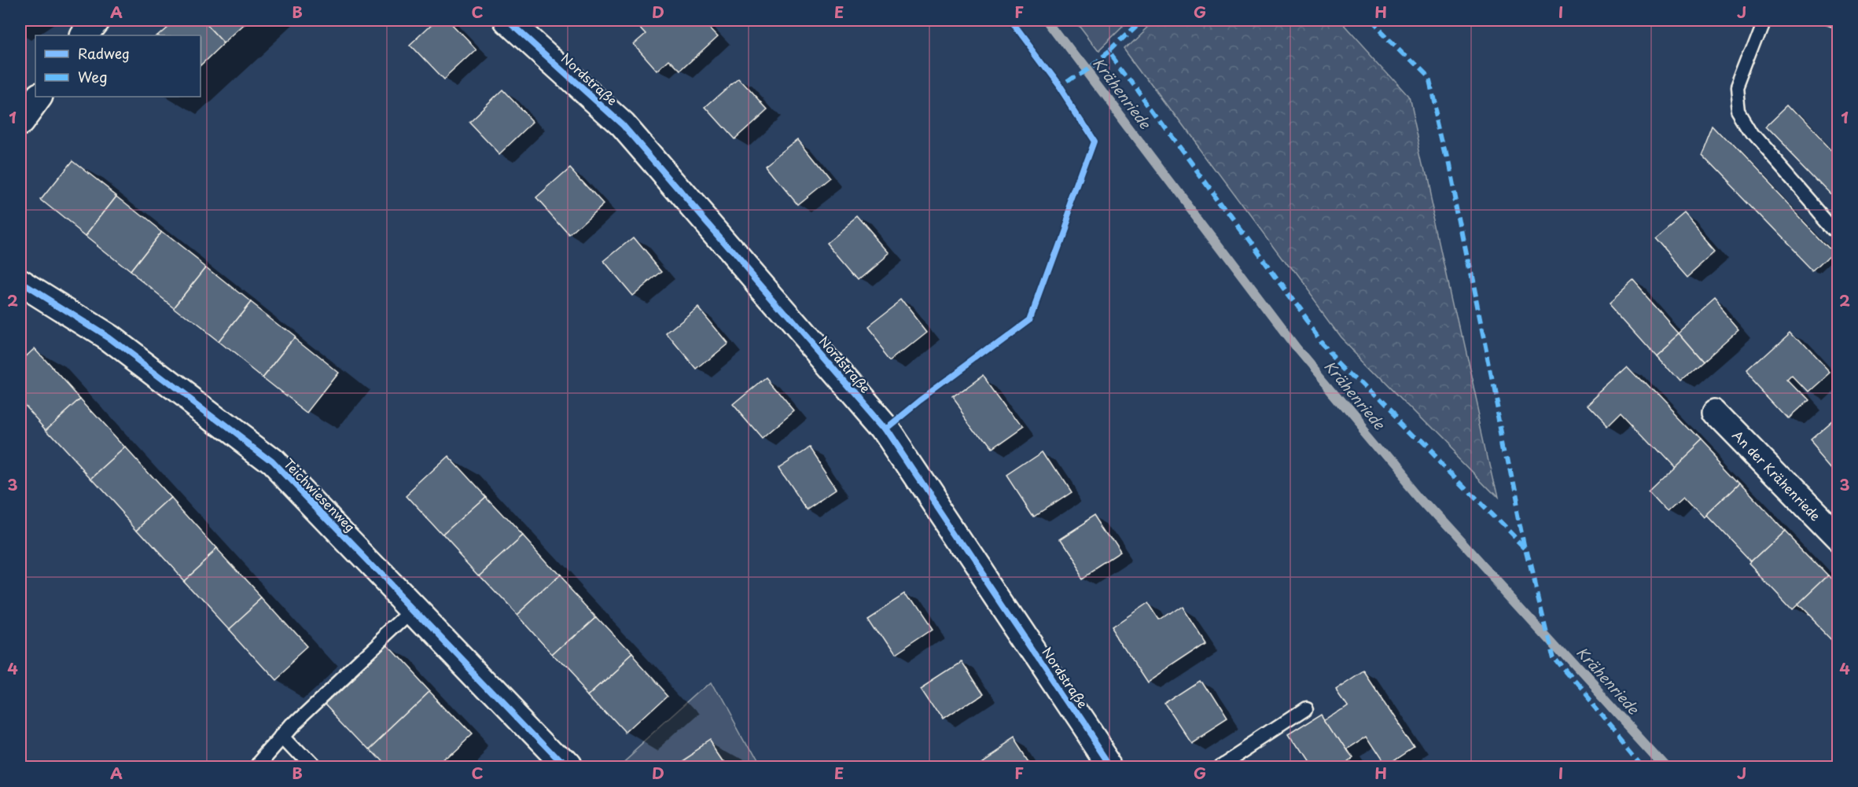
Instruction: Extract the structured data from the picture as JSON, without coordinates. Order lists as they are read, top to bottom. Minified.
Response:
{"streets":{"street":["Nordstraße","An der Krähenriede","Teichwiesenweg"]},"water":["Krähenriede"],"legend":["Radweg","Weg"],"grid":{"columns":["A","B","C","D","E","F","G","H","I","J"],"rows":["1","2","3","4"]}}
